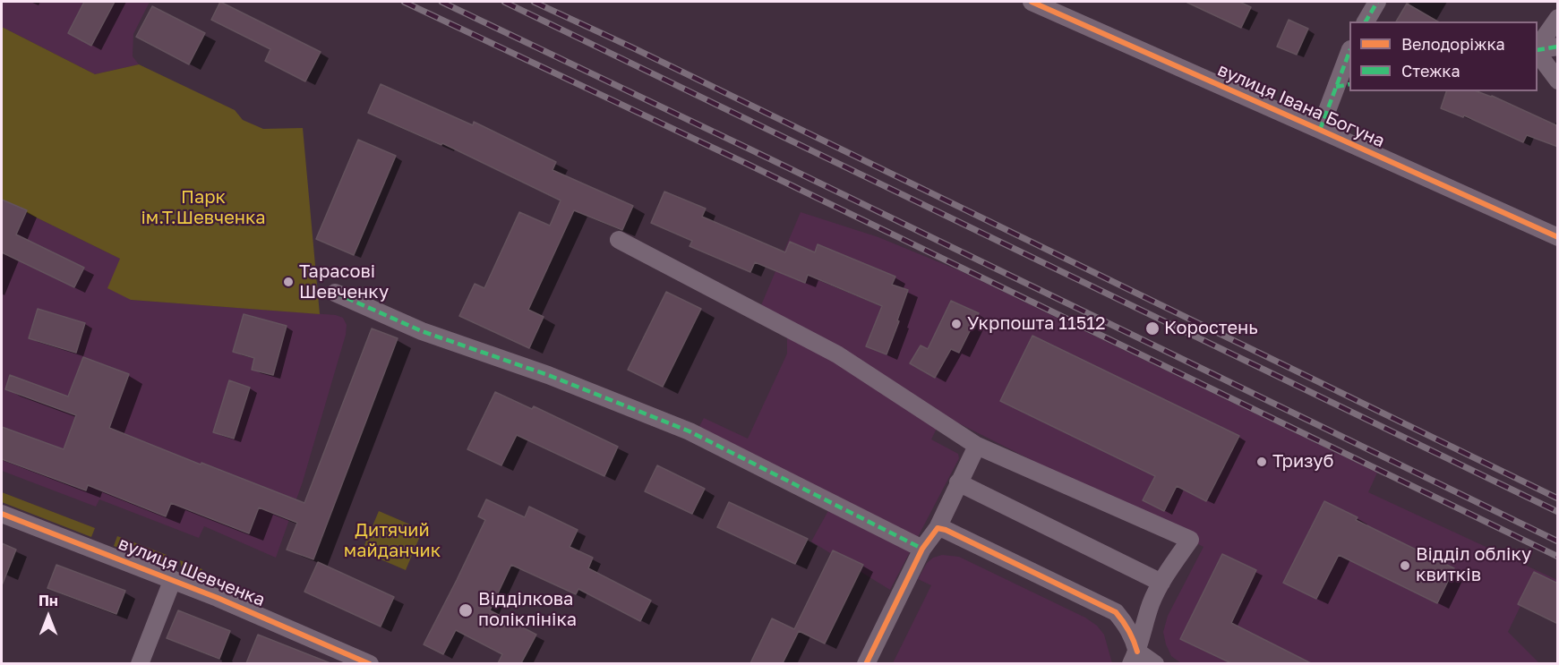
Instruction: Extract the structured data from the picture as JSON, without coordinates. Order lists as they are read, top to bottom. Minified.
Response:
{"streets":{"street":["вулиця Івана Богуна","вулиця Шевченка"]},"parks":["Парк ім.Т.Шевченка","Дитячий майданчик"],"places":["Тарасові Шевченку","Укрпошта 11512","Коростень","Тризуб","Відділ обліку квитків","Відділкова поліклініка"],"legend":["Велодоріжка","Стежка"],"north":"top"}
